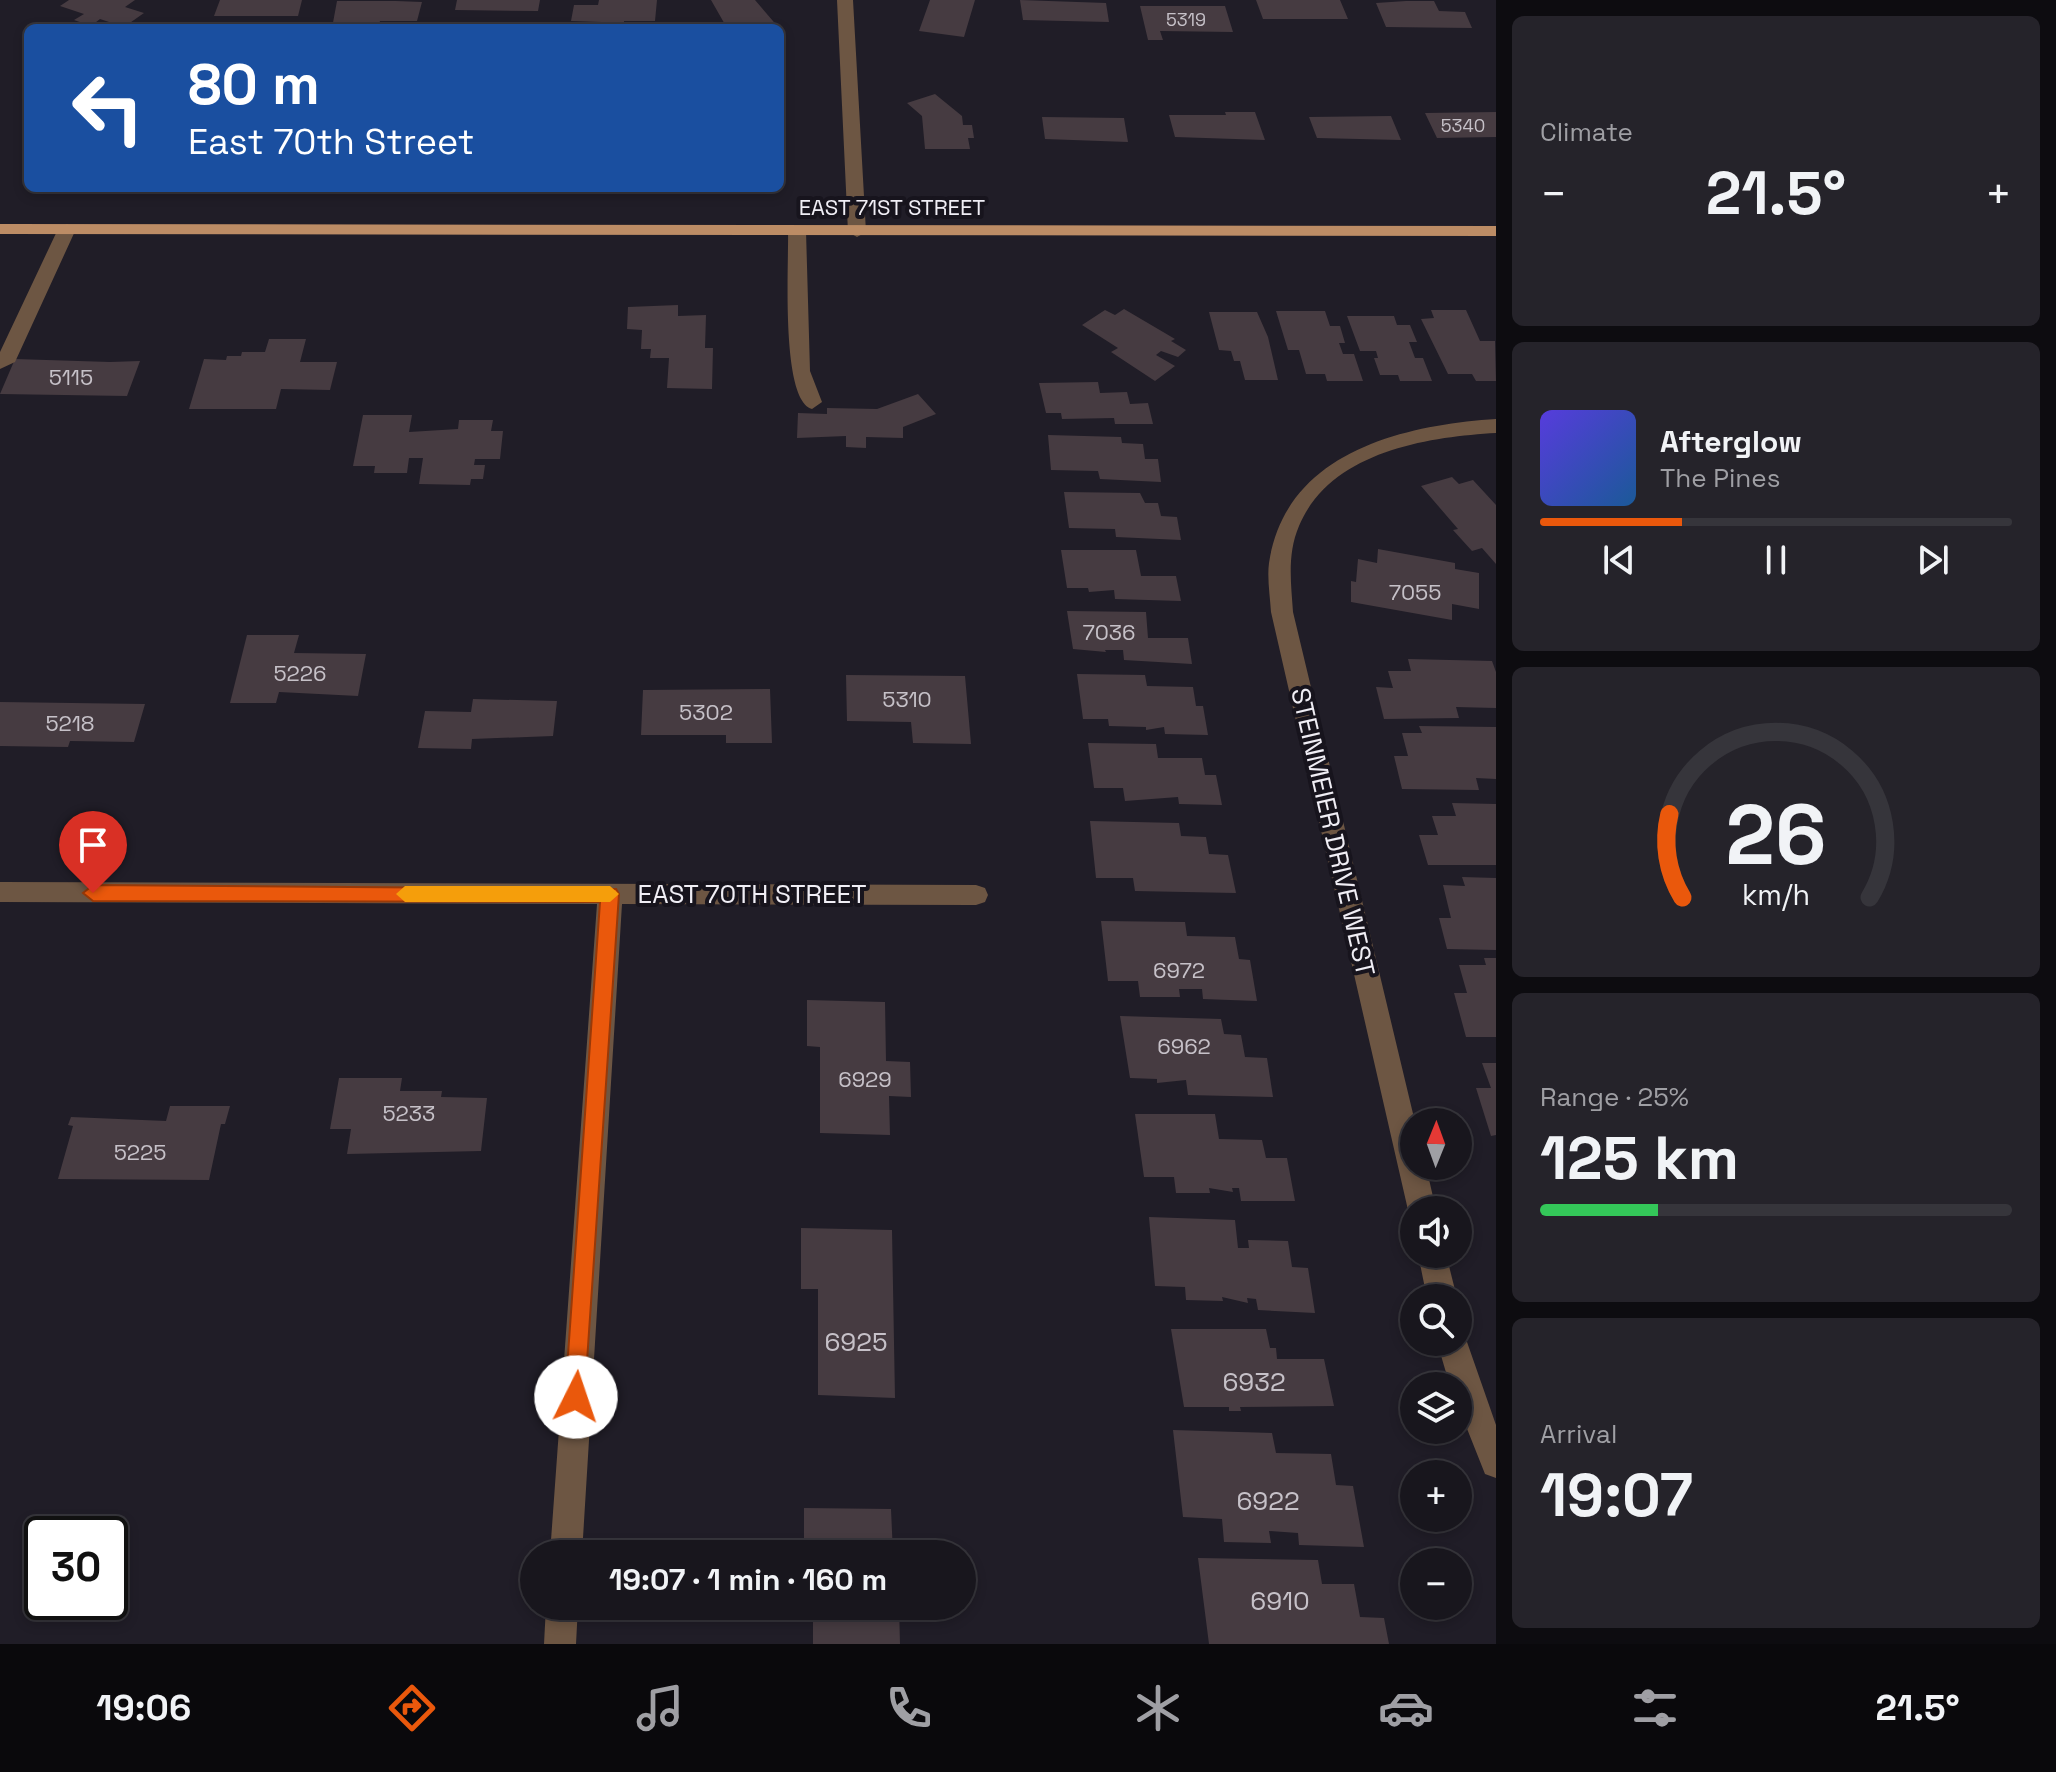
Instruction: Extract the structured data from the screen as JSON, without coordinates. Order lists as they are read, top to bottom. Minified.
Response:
{"streets":{"main road":["EAST 71ST STREET"],"street":["STEINMEIER DRIVE WEST","EAST 70TH STREET"]},"house_numbers":["5319","5340","5115","7055","7036","5226","5310","5302","5218","6972","6962","6929","5233","5225","6925","6932","6922","6910"],"north":"top","page":{"tile":["Climate",["Range · 25%","125 km"],["Arrival","19:07"]],"turn":["80 m","East 70th Street"],"heat":["−","21.5°","+"],"song":["Afterglow","The Pines"],"map_buttons":["+","−"],"limit":"30","trip":"19:07 · 1 min · 160 m","tabs":["19:06","21.5°"],"gauge":["26","km/h"]}}
